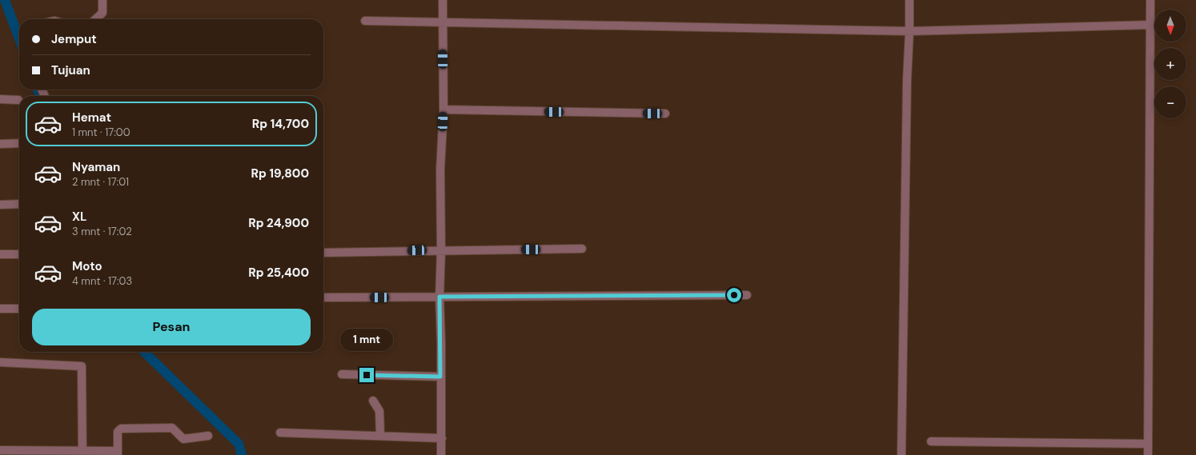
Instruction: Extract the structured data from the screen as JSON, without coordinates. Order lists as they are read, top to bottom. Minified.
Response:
{"north":"bottom","page":{"map_buttons":["+","−"],"banner":["Jemput","Tujuan"],"list":[{"name":"Hemat","note":"1 mnt · 17:00","value":"Rp 14,700"},{"name":"Nyaman","note":"2 mnt · 17:01","value":"Rp 19,800"},{"name":"XL","note":"3 mnt · 17:02","value":"Rp 24,900"},{"name":"Moto","note":"4 mnt · 17:03","value":"Rp 25,400"}],"buttons":"Pesan","bubble":"1 mnt"}}
